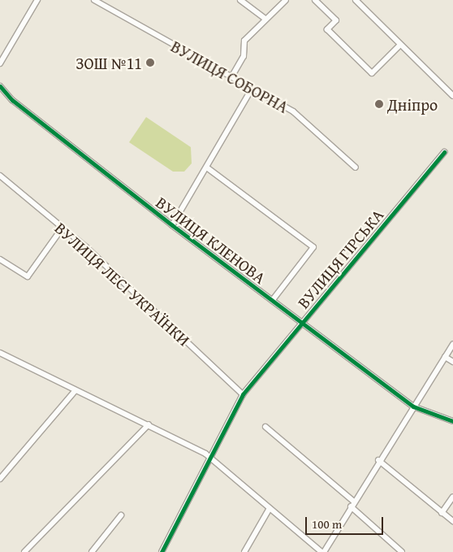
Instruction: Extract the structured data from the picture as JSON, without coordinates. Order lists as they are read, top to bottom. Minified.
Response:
{"streets":{"street":["ВУЛИЦЯ СОБОРНА","ВУЛИЦЯ КЛЕНОВА","ВУЛИЦЯ ГІРСЬКА","ВУЛИЦЯ ЛЕСІ УКРАЇНКИ"]},"crossings":[["ВУЛИЦЯ КЛЕНОВА","ВУЛИЦЯ ГІРСЬКА"],["ВУЛИЦЯ ГІРСЬКА","ВУЛИЦЯ ЛЕСІ УКРАЇНКИ"]],"places":["ЗОШ №11","Дніпро"],"scale_bar":"100 m"}
